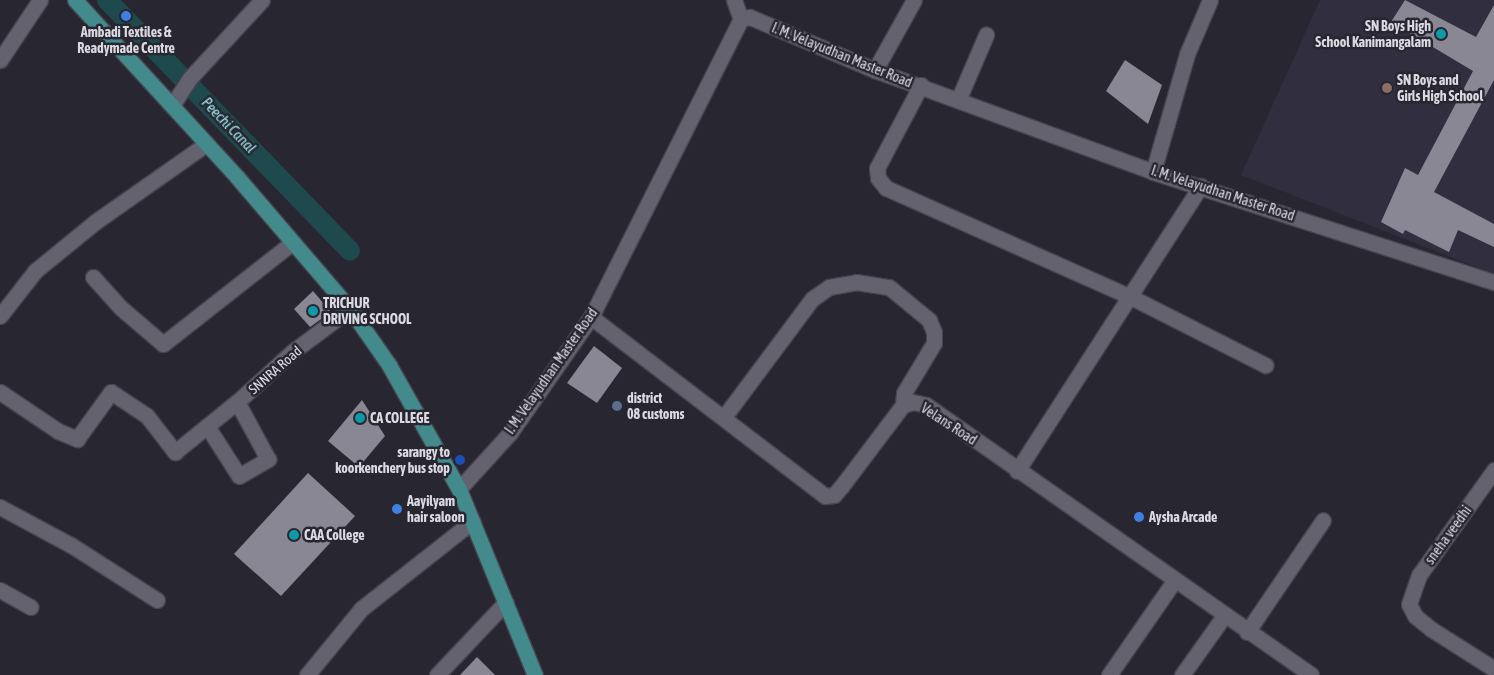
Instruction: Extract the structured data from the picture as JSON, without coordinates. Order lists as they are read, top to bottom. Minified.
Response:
{"streets":{"street":["I. M. Velayudhan Master Road","SNNRA Road","Velans Road","sneha veedhi"]},"crossings":[["I. M. Velayudhan Master Road","Velans Road"]],"water":["Peechi Canal"],"places":["Ambadi Textiles & Readymade Centre","SN Boys High School Kanimangalam","SN Boys and Girls High School","TRICHUR DRIVING SCHOOL","district 08 customs","CA COLLEGE","sarangy to koorkenchery bus stop","Aayilyam hair saloon","Aysha Arcade","CAA College"]}
